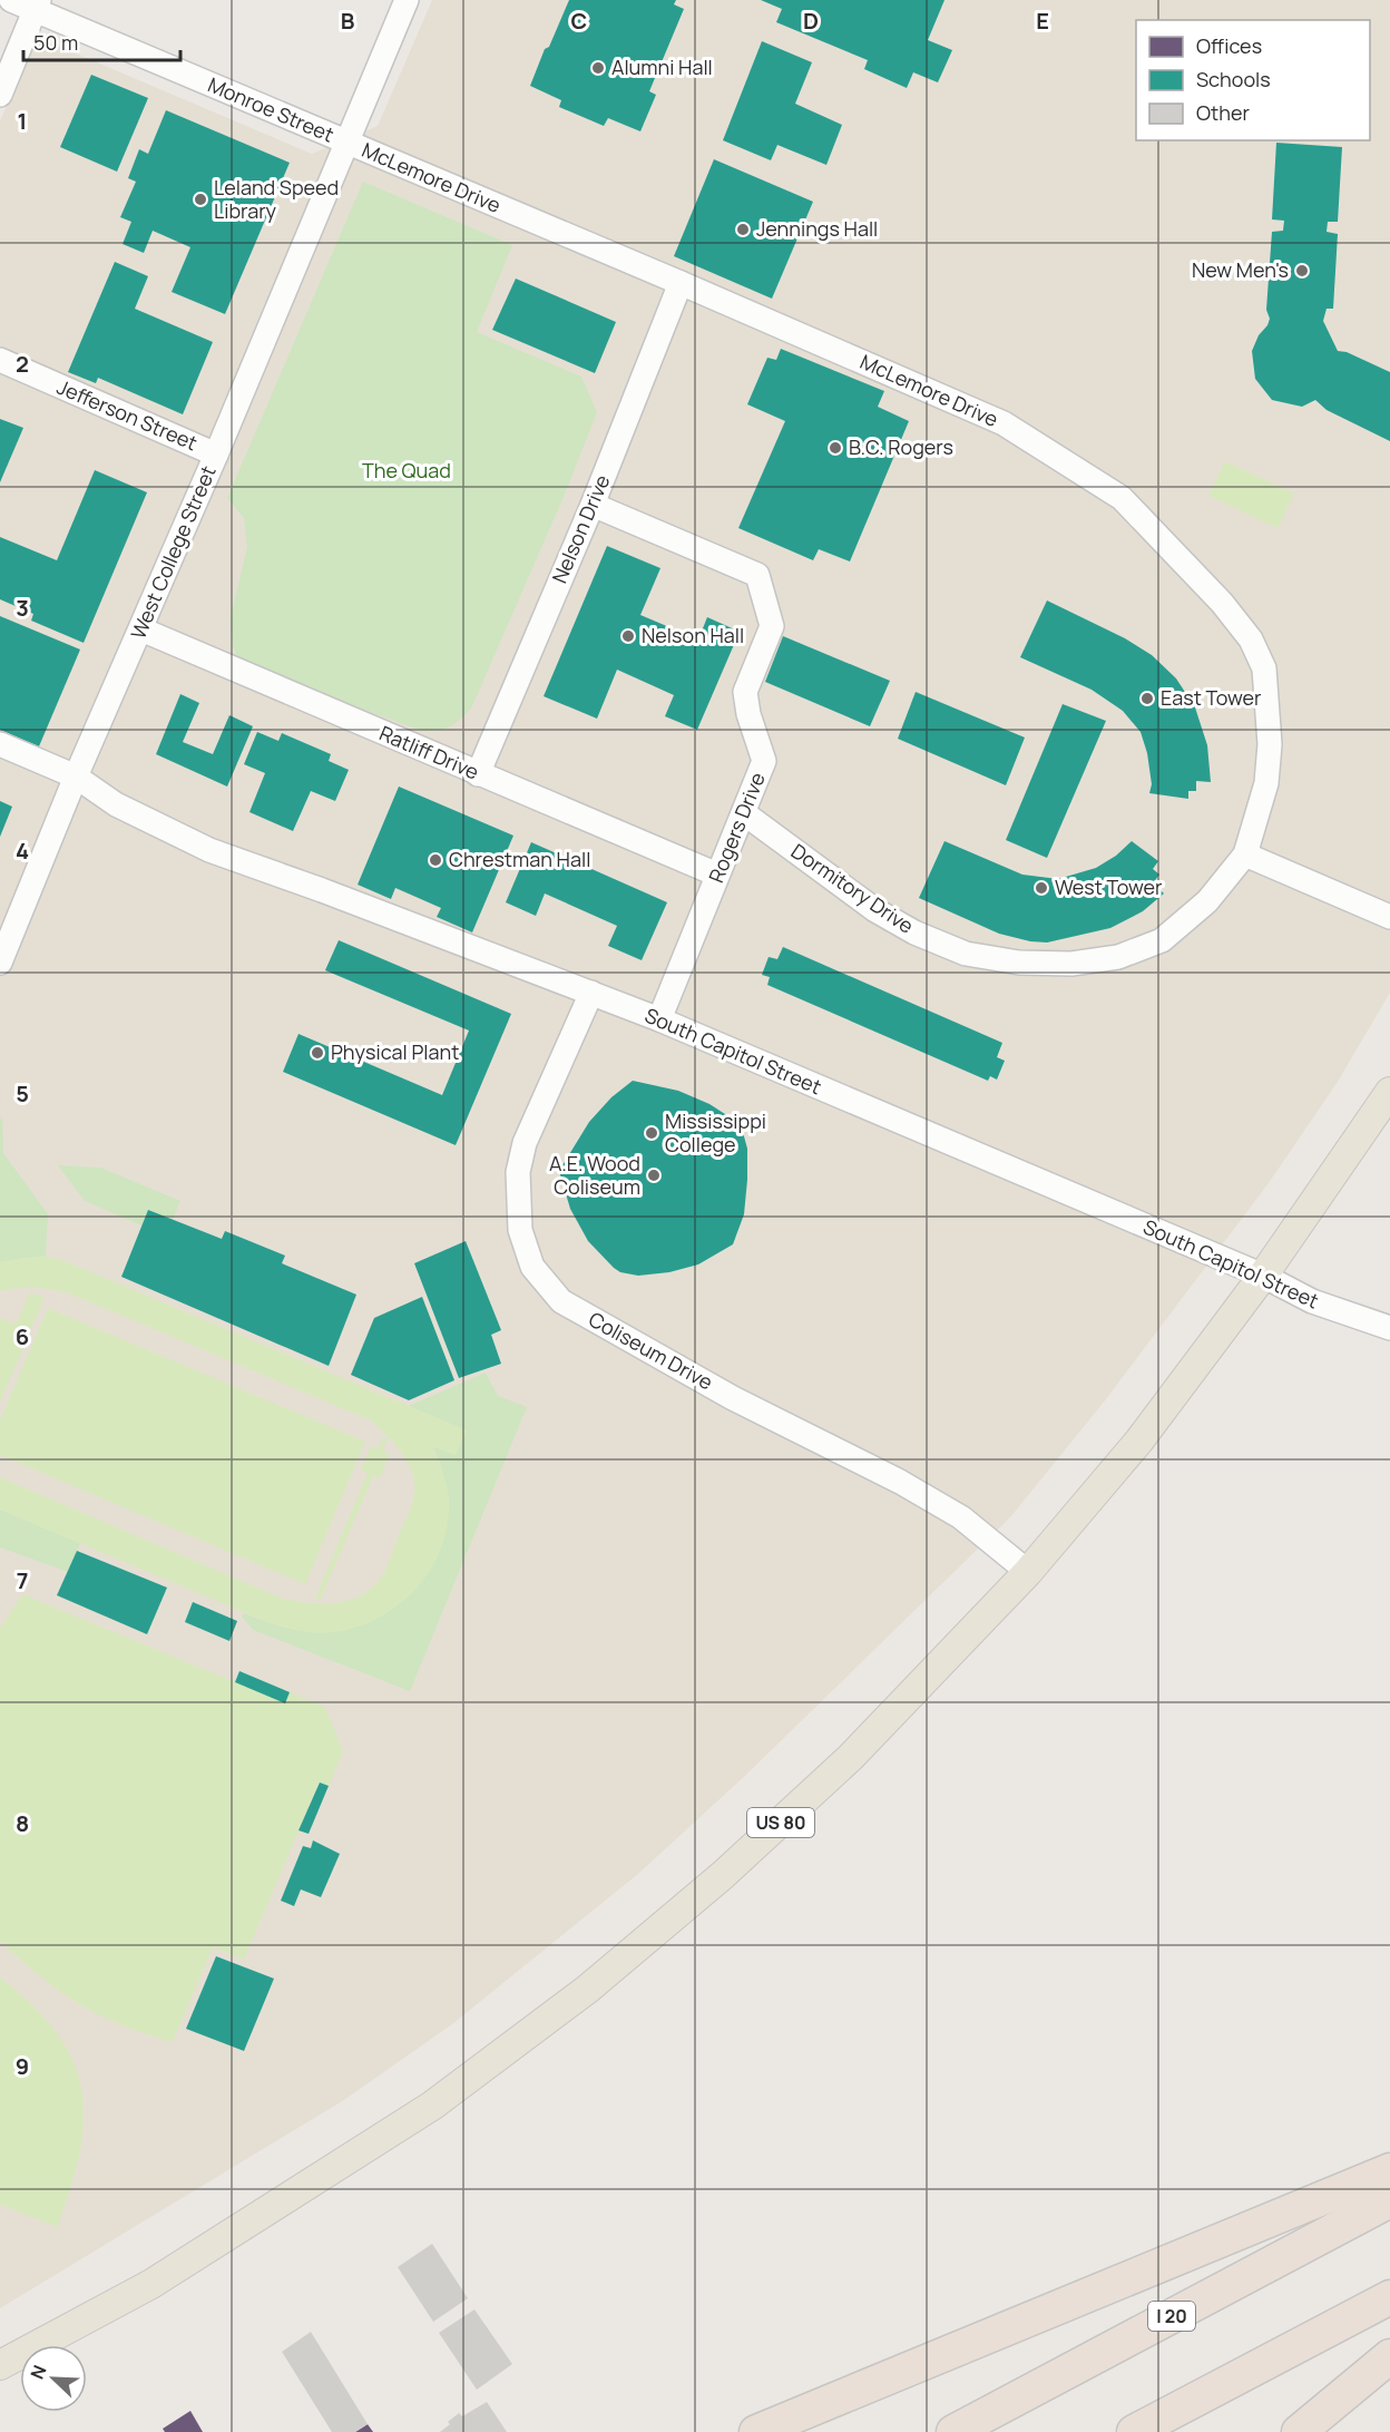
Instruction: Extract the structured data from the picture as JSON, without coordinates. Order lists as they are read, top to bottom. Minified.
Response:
{"streets":{"highway":["I 20"],"main road":["US 80"],"street":["Monroe Street","McLemore Drive","Jefferson Street","Nelson Drive","West College Street","Ratliff Drive","Rogers Drive","Dormitory Drive","South Capitol Street","Coliseum Drive"]},"crossings":[["Monroe Street","McLemore Drive"],["Monroe Street","West College Street"],["McLemore Drive","Nelson Drive"],["McLemore Drive","West College Street"],["McLemore Drive","Dormitory Drive"],["Jefferson Street","West College Street"],["Nelson Drive","Ratliff Drive"],["Nelson Drive","Rogers Drive"],["West College Street","Ratliff Drive"],["West College Street","South Capitol Street"],["Ratliff Drive","Rogers Drive"],["Rogers Drive","Dormitory Drive"],["Rogers Drive","South Capitol Street"],["South Capitol Street","Coliseum Drive"],["South Capitol Street","US 80"],["Coliseum Drive","US 80"]],"parks":["The Quad"],"places":["Alumni Hall","Leland Speed Library","Jennings Hall","New Men's","B.C. Rogers","Nelson Hall","East Tower","Chrestman Hall","West Tower","Physical Plant","Mississippi College","A.E. Wood Coliseum"],"legend":["Offices","Schools","Other"],"scale_bar":"50 m","north":"top left","grid":{"columns":["B","C","D","E"],"rows":["1","2","3","4","5","6","7","8","9"]}}
